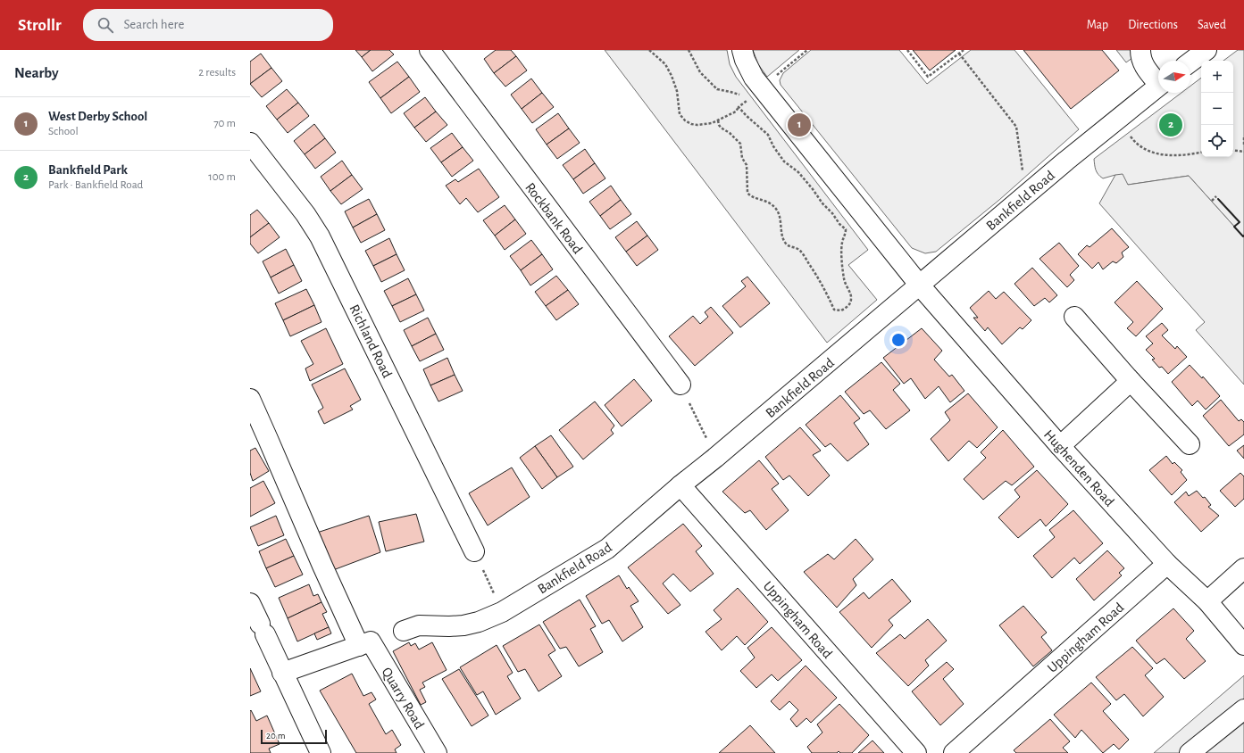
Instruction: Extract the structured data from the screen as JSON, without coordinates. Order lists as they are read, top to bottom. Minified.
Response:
{"streets":{"street":["Bankfield Road","Rockbank Road","Richland Road","Hughenden Road","Uppingham Road","Quarry Road"]},"crossings":[["Bankfield Road","Hughenden Road"],["Bankfield Road","Uppingham Road"],["Hughenden Road","Uppingham Road"]],"scale_bar":"20 m","north":"right","page":{"header":"Strollr","search":"Search here","nav":["Map","Directions","Saved"],"heading":["Nearby","2 results"],"map_buttons":["+","−"],"list":[{"mark":"1","name":"West Derby School","note":"School","value":"70 m"},{"mark":"2","name":"Bankfield Park","note":"Park · Bankfield Road","value":"100 m"}],"pins":["1","2"],"scale":"20 m"}}
